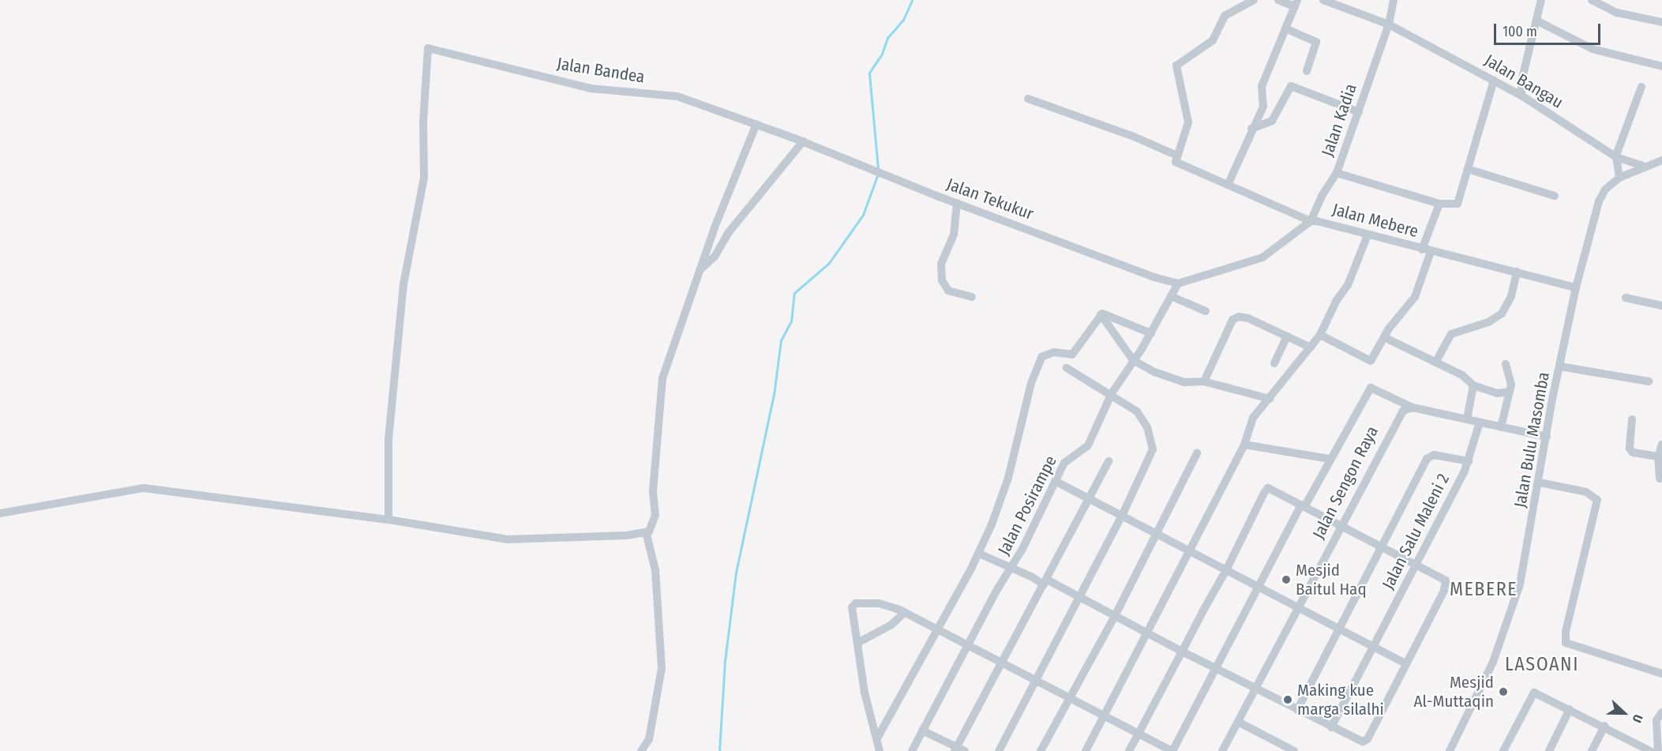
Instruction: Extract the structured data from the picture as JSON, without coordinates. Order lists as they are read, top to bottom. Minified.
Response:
{"streets":{"street":["Jalan Bandea","Jalan Bangau","Jalan Kadia","Jalan Tekukur","Jalan Mebere","Jalan Bulu Masomba","Jalan Sengon Raya","Jalan Posirampe","Jalan Salu Maleni 2"]},"crossings":[["Jalan Bandea","Jalan Tekukur"],["Jalan Bangau","Jalan Kadia"],["Jalan Bangau","Jalan Bulu Masomba"],["Jalan Kadia","Jalan Mebere"],["Jalan Tekukur","Jalan Mebere"],["Jalan Tekukur","Jalan Posirampe"],["Jalan Mebere","Jalan Bulu Masomba"],["Jalan Mebere","Jalan Posirampe"]],"districts":["MEBERE","LASOANI"],"places":["Mesjid Baitul Haq","Mesjid Al-Muttaqin","Making kue marga silalhi"],"scale_bar":"100 m","north":"right"}
